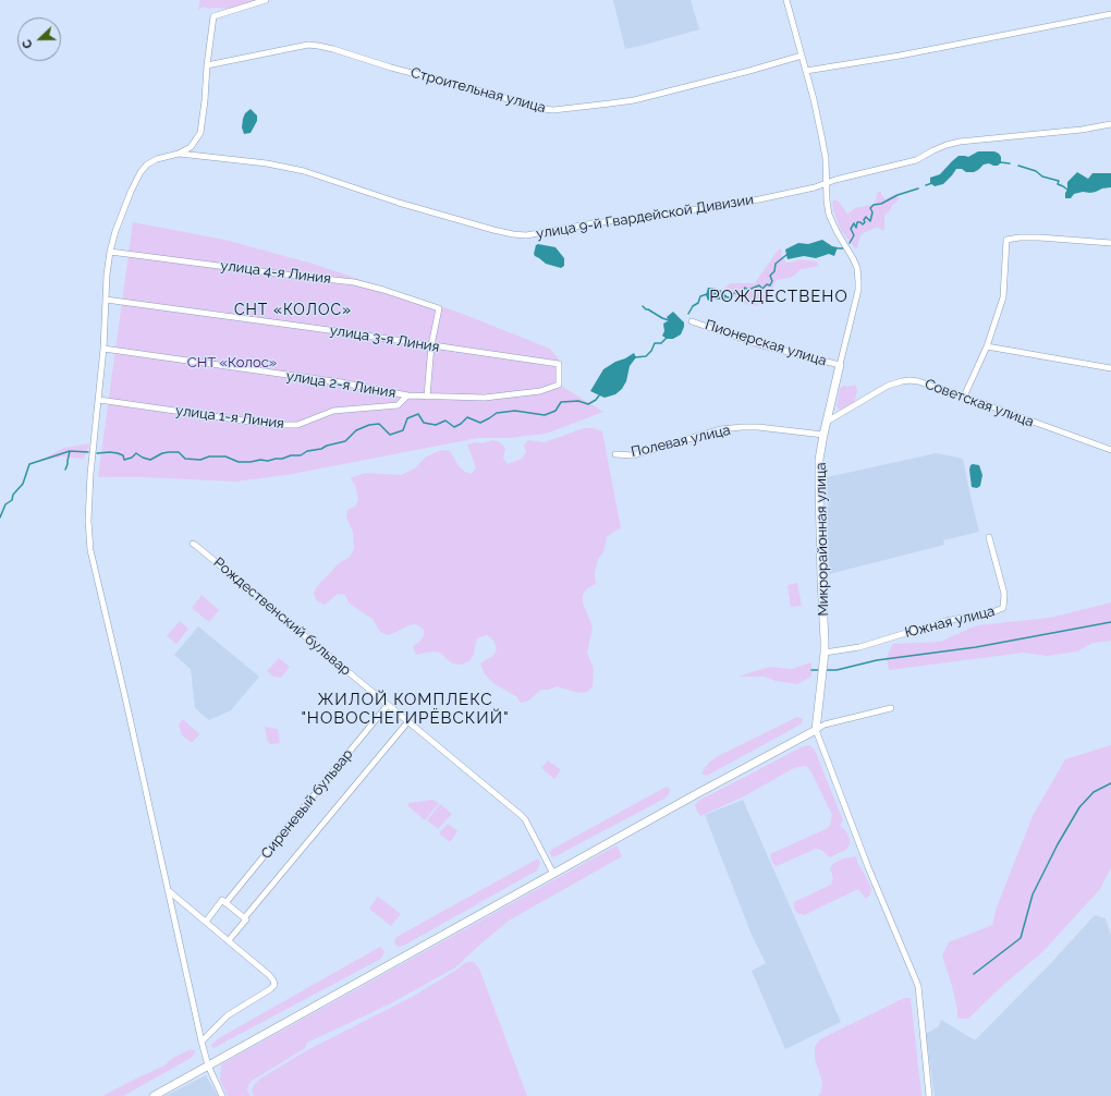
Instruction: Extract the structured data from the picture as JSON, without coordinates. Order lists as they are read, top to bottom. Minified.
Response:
{"streets":{"street":["Строительная улица","улица 9-й Гвардейской Дивизии","улица 4-я Линия","улица 3-я Линия","Пионерская улица","улица 2-я Линия","Советская улица","улица 1-я Линия","Полевая улица","Микрорайонная улица","Рождественский бульвар","Южная улица","Сиреневый бульвар"]},"crossings":[["Строительная улица","Микрорайонная улица"],["улица 9-й Гвардейской Дивизии","Микрорайонная улица"],["улица 4-я Линия","улица 3-я Линия"],["улица 3-я Линия","улица 2-я Линия"],["Пионерская улица","Микрорайонная улица"],["улица 2-я Линия","улица 1-я Линия"],["Советская улица","Микрорайонная улица"],["Полевая улица","Микрорайонная улица"],["Микрорайонная улица","Южная улица"],["Рождественский бульвар","Сиреневый бульвар"]],"districts":["РОЖДЕСТВЕНО","СНТ «КОЛОС»","ЖИЛОЙ КОМПЛЕКС \"НОВОСНЕГИРЁВСКИЙ\""],"parks":["СНТ «Колос»"],"north":"left"}
